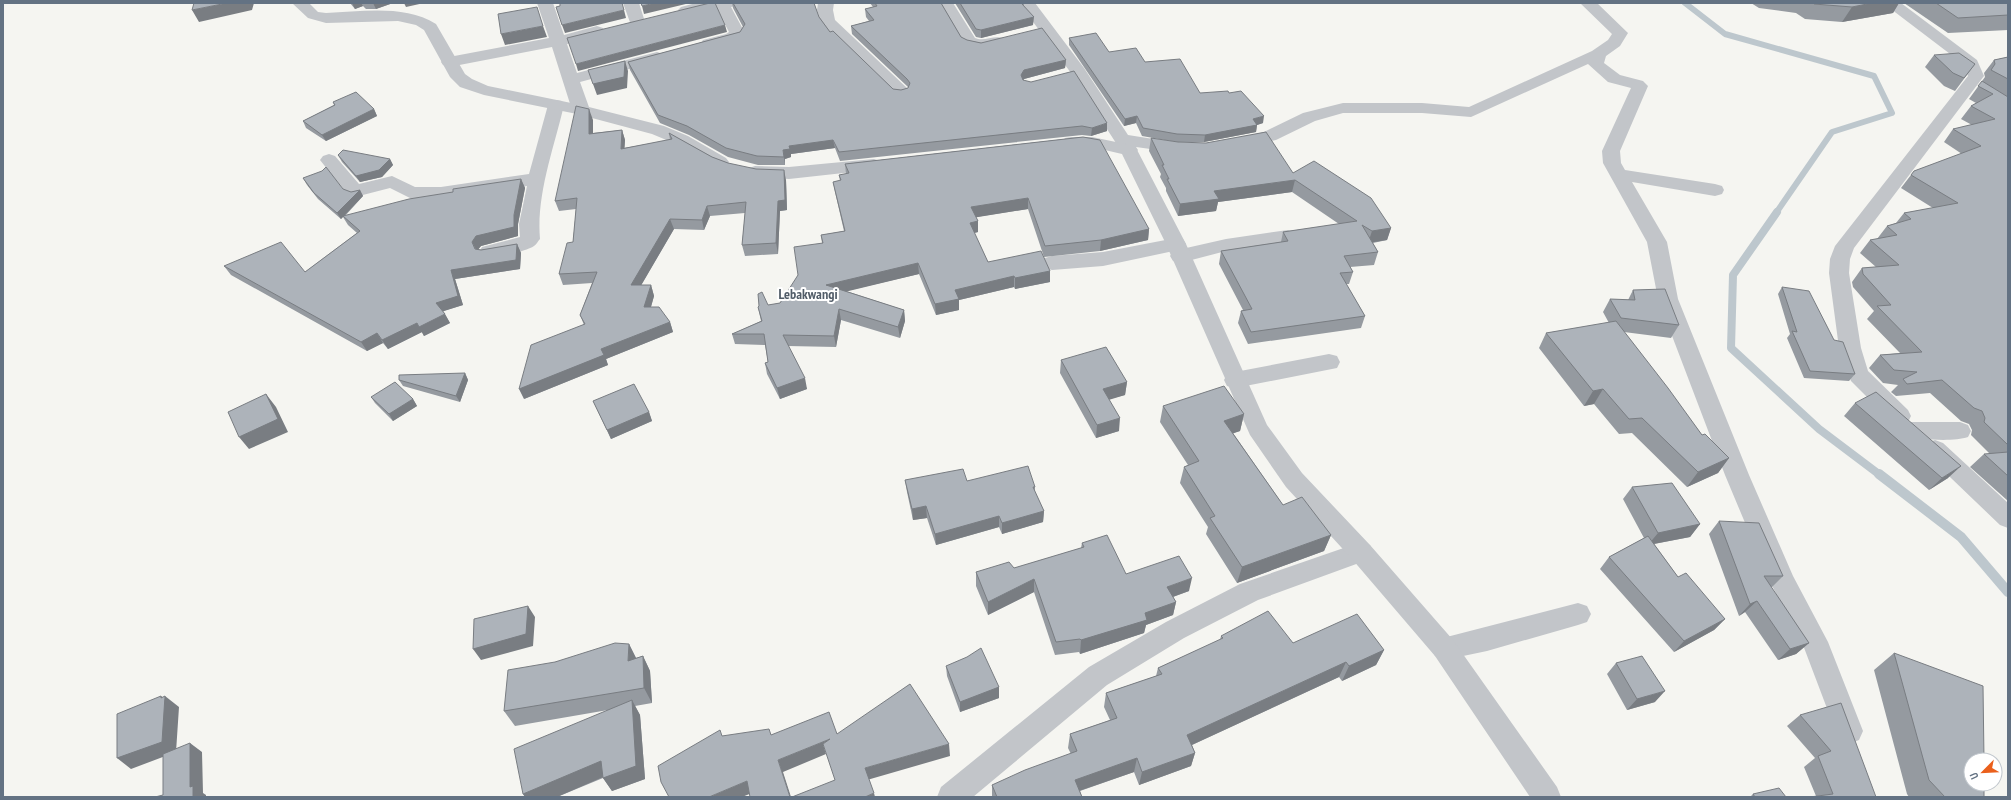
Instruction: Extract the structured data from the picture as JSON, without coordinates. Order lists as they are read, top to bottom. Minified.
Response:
{"districts":["Lebakwangi"],"north":"bottom left"}
